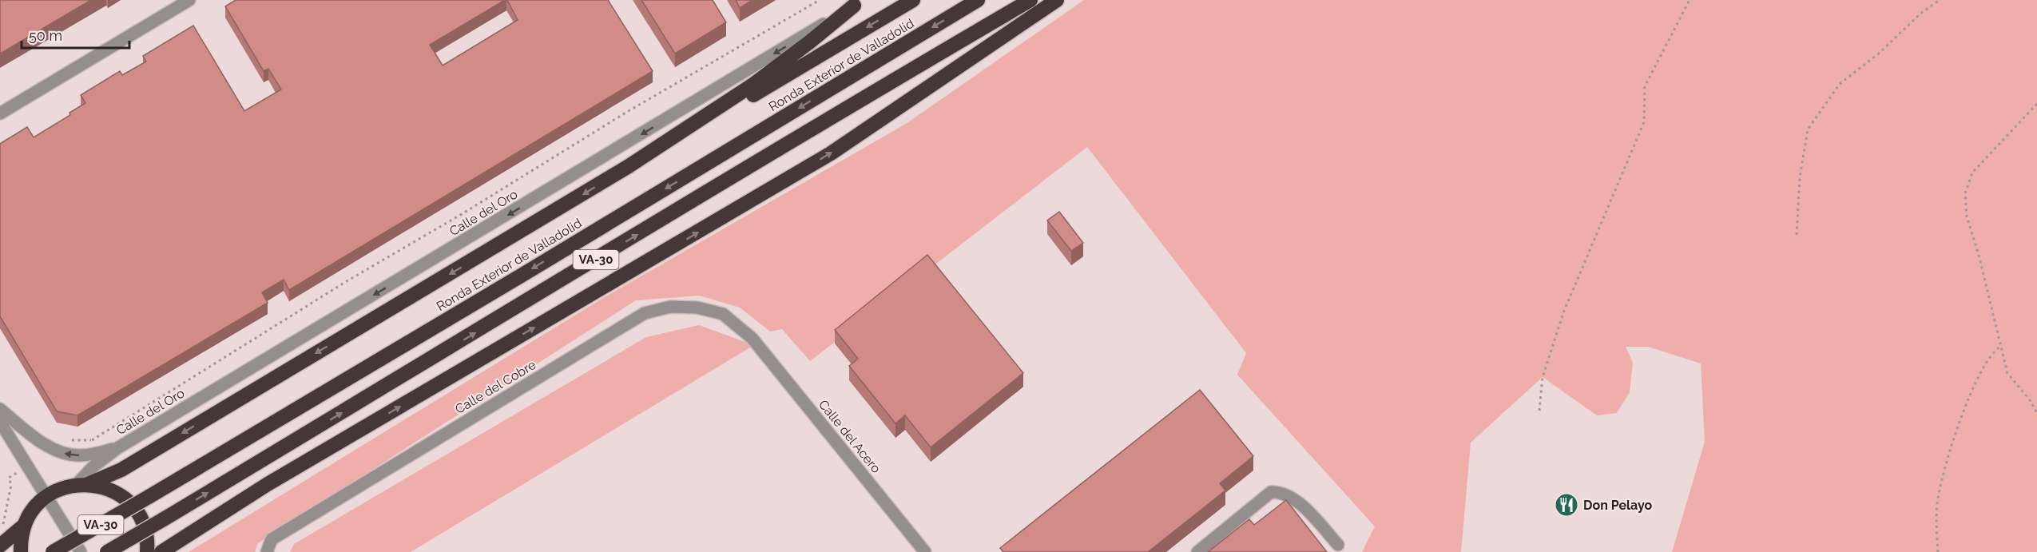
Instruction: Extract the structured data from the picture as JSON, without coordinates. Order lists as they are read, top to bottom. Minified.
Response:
{"streets":{"highway":["Ronda Exterior de Valladolid","VA-30"],"street":["Calle del Oro","Calle del Cobre","Calle del Acero"]},"crossings":[["Calle del Cobre","Calle del Acero"]],"one_way":["Calle del Oro"],"places":{"restaurant":["Don Pelayo"]},"scale_bar":"50 m"}
